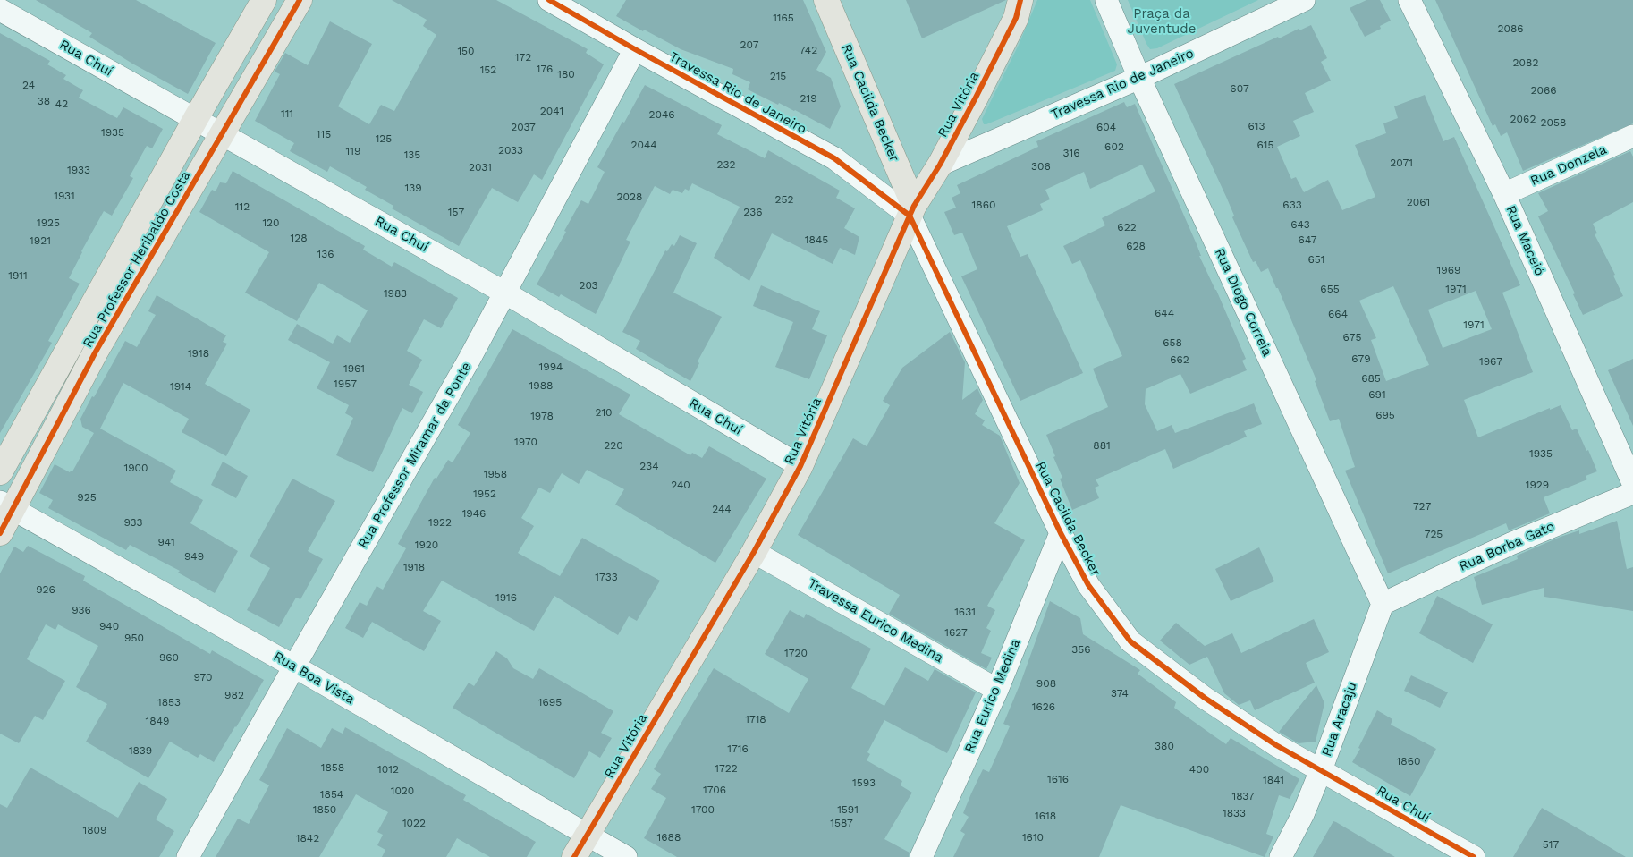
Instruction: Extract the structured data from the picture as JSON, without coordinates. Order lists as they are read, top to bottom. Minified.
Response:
{"streets":{"main road":["Rua Cacilda Becker","Rua Vitória","Rua Professor Heribaldo Costa"],"street":["Rua Chuí","Travessa Rio de Janeiro","Rua Donzela","Rua Maceió","Rua Diogo Correia","Rua Professor Miramar da Ponte","Rua Borba Gato","Travessa Eurico Medina","Rua Boa Vista","Rua Euríco Medina","Rua Aracaju"]},"crossings":[["Rua Chuí","Rua Cacilda Becker"],["Rua Chuí","Rua Vitória"],["Rua Chuí","Rua Professor Heribaldo Costa"],["Rua Chuí","Rua Professor Miramar da Ponte"],["Rua Chuí","Rua Aracaju"],["Travessa Rio de Janeiro","Rua Cacilda Becker"],["Travessa Rio de Janeiro","Rua Vitória"],["Travessa Rio de Janeiro","Rua Diogo Correia"],["Travessa Rio de Janeiro","Rua Professor Miramar da Ponte"],["Rua Cacilda Becker","Rua Vitória"],["Rua Cacilda Becker","Rua Euríco Medina"],["Rua Cacilda Becker","Rua Aracaju"],["Rua Vitória","Travessa Eurico Medina"],["Rua Vitória","Rua Boa Vista"],["Rua Donzela","Rua Maceió"],["Rua Professor Heribaldo Costa","Rua Boa Vista"],["Rua Diogo Correia","Rua Borba Gato"],["Rua Diogo Correia","Rua Aracaju"],["Rua Professor Miramar da Ponte","Rua Boa Vista"],["Rua Borba Gato","Rua Aracaju"],["Travessa Eurico Medina","Rua Euríco Medina"]],"parks":["Praça da Juventude"],"house_numbers":["1165","2086","207","742","150","172","2082","176","152","180","215","24","607","2066","219","38","42","2041","111","2046","2062","2058","613","2037","604","1935","115","125","2044","615","602","2033","119","316","135","2071","232","306","2031","1933","139","1931","2028","252","2061","1860","633","112","157","236","1925","120","643","622","128","1845","647","1921","628","136","651","1969","1911","203","655","1971","1983","644","664","1971","675","658","1918","679","662","1967","1994","1961","685","1957","1988","1914","691","210","695","1978","1970","220","881","1935","234","1900","1958","240","1929","1952","925","727","244","1946","933","1922","725","941","1920","949","1918","1733","926","1916","936","1631","940","1627","950","356","1720","960","970","908","374","982","1853","1695","1626","1718","1849","380","1716","1839","1860","1858","1722","1012","400","1616","1841","1593","1706","1020","1854","1837","1850","1700","1591","1833","1618","1022","1587","1809","1688","1610","1842","517"]}
